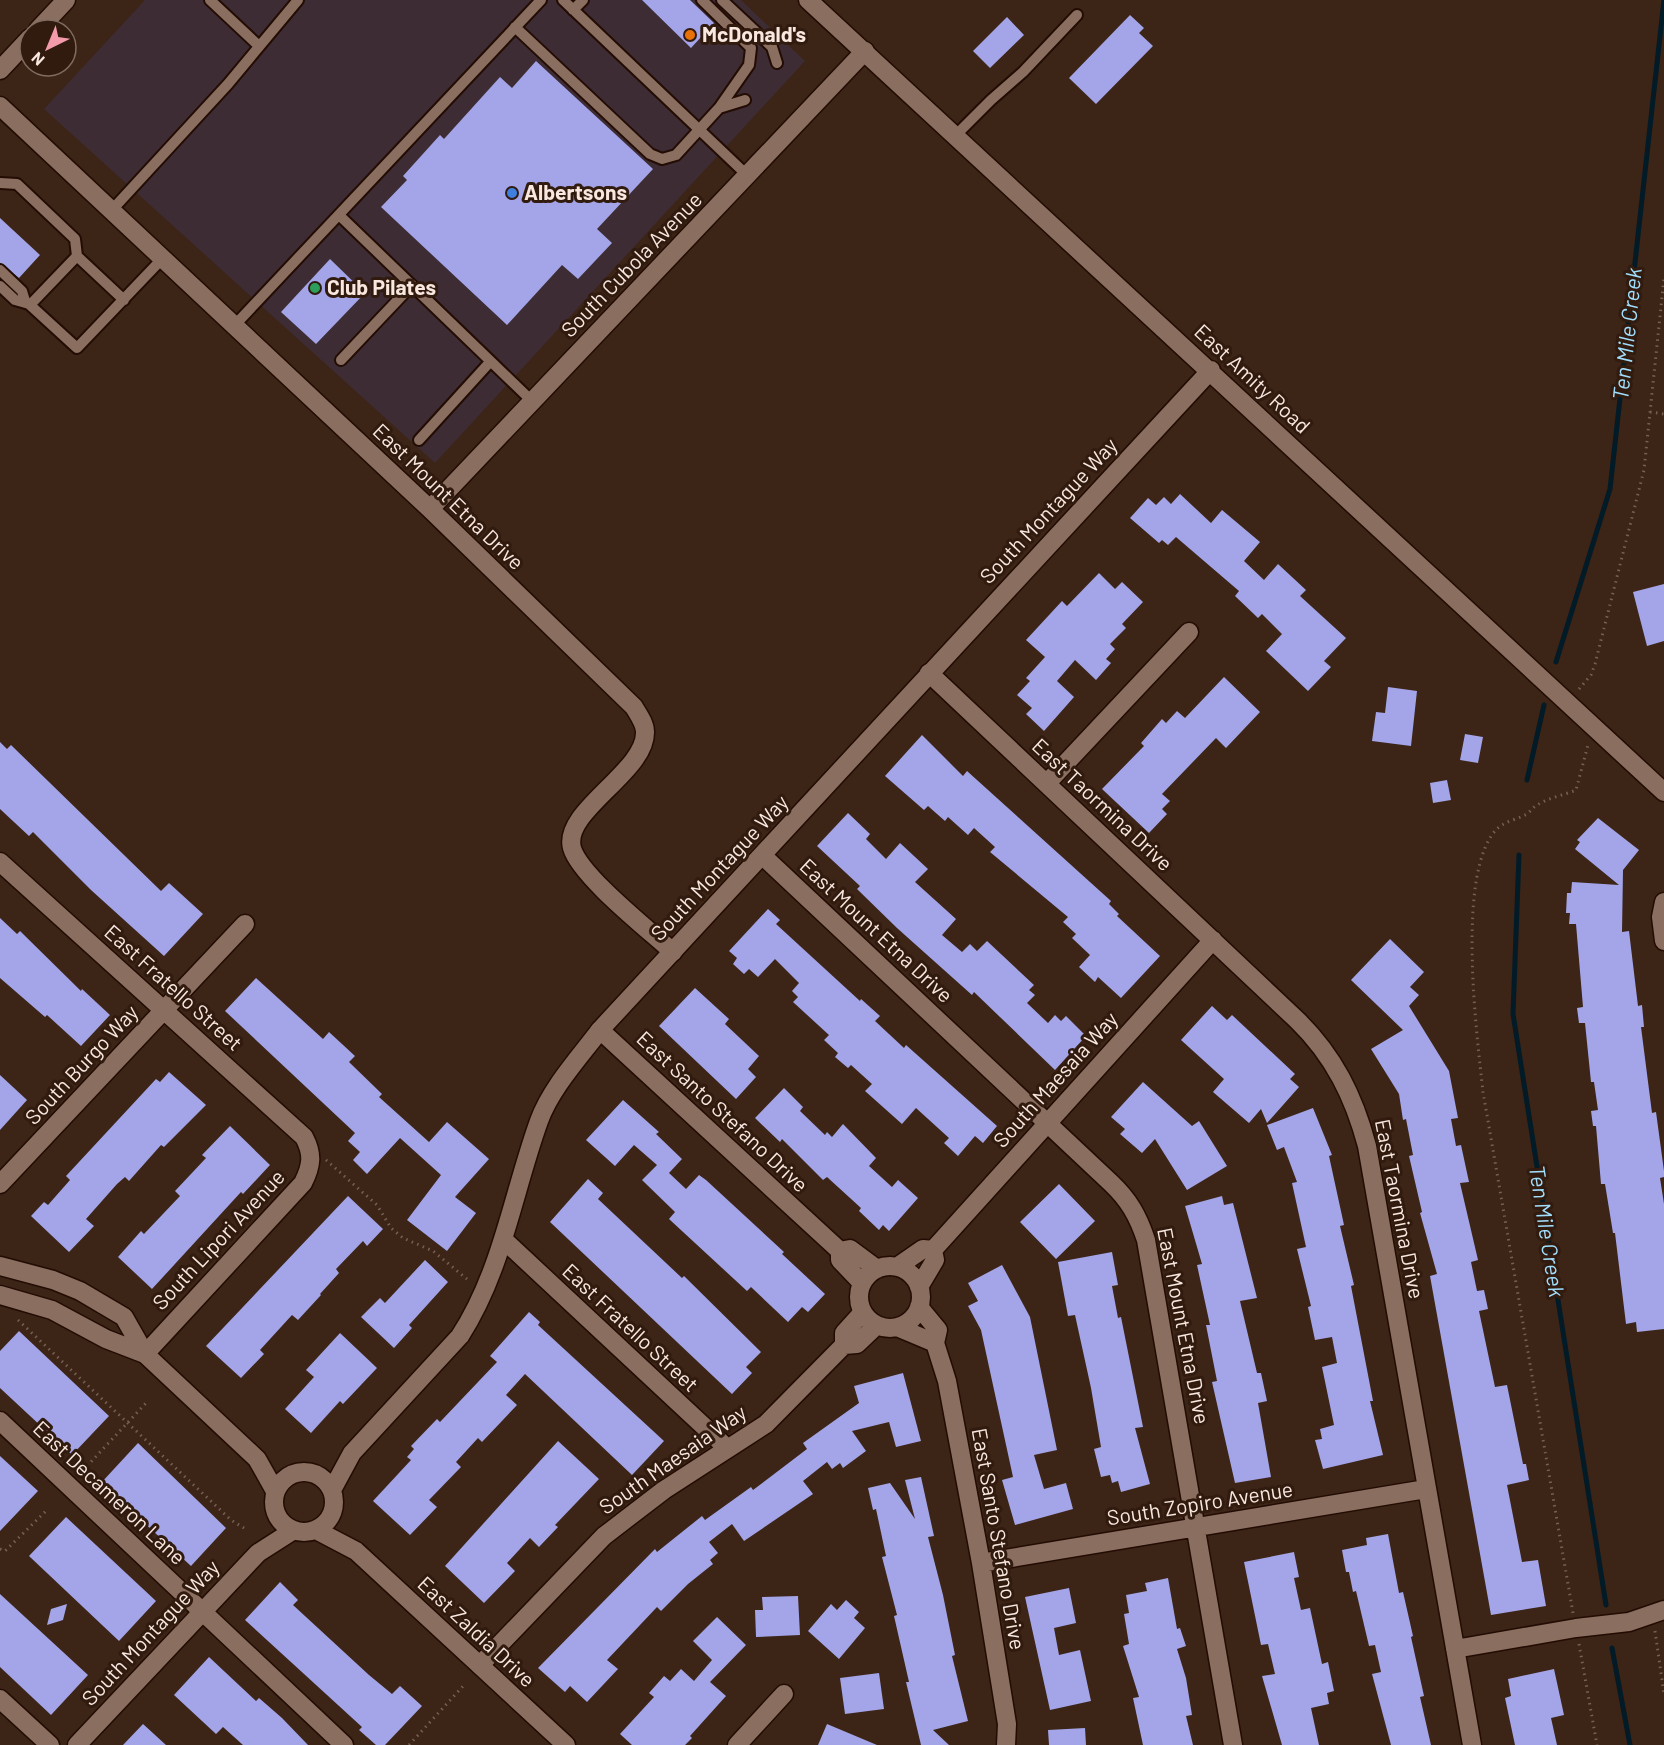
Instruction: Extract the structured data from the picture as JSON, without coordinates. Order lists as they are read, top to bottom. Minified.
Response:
{"streets":{"street":["South Cubola Avenue","East Amity Road","East Mount Etna Drive","South Montague Way","East Taormina Drive","East Fratello Street","South Burgo Way","South Maesaia Way","East Santo Stefano Drive","South Lipori Avenue","East Decameron Lane","South Zopiro Avenue","East Zaldia Drive"]},"crossings":[["South Cubola Avenue","East Amity Road"],["South Cubola Avenue","East Mount Etna Drive"],["East Amity Road","South Montague Way"],["East Mount Etna Drive","South Montague Way"],["East Mount Etna Drive","South Maesaia Way"],["East Mount Etna Drive","South Zopiro Avenue"],["South Montague Way","East Taormina Drive"],["South Montague Way","East Fratello Street"],["South Montague Way","East Santo Stefano Drive"],["South Montague Way","East Decameron Lane"],["South Montague Way","East Zaldia Drive"],["East Taormina Drive","South Maesaia Way"],["East Taormina Drive","South Zopiro Avenue"],["East Fratello Street","South Burgo Way"],["East Fratello Street","South Maesaia Way"],["East Fratello Street","South Lipori Avenue"],["South Maesaia Way","East Santo Stefano Drive"],["South Maesaia Way","East Zaldia Drive"],["East Santo Stefano Drive","South Zopiro Avenue"]],"water":["Ten Mile Creek"],"places":["McDonald's","Albertsons","Club Pilates"],"north":"bottom left"}
